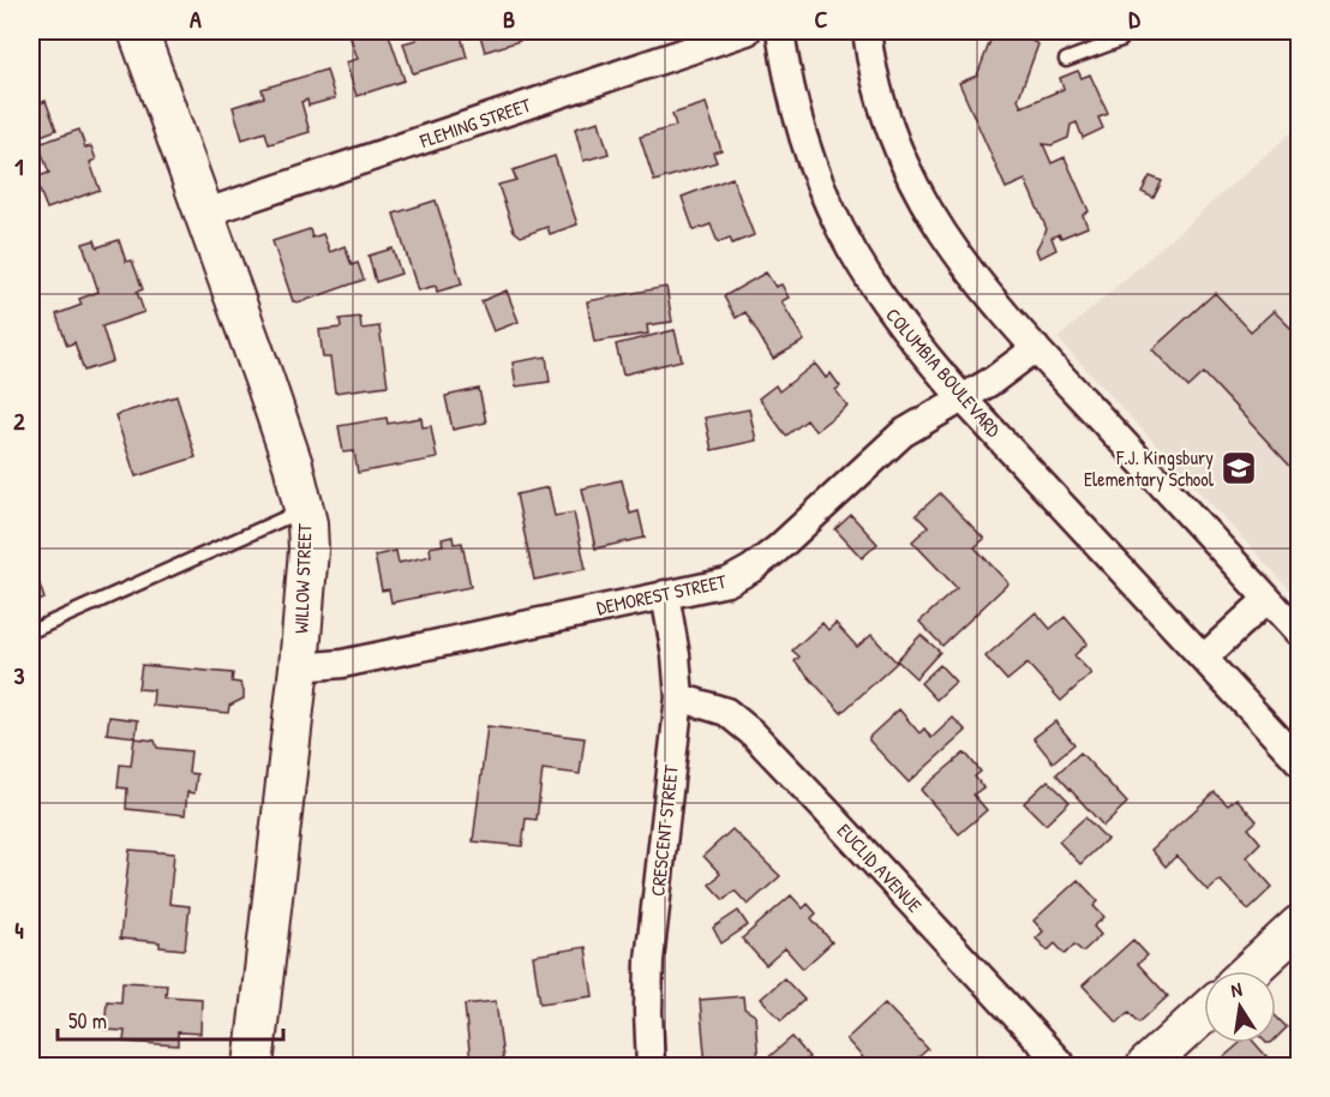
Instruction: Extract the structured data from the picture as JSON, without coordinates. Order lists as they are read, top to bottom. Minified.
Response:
{"streets":{"street":["FLEMING STREET","COLUMBIA BOULEVARD","WILLOW STREET","DEMOREST STREET","CRESCENT STREET","EUCLID AVENUE"]},"crossings":[["FLEMING STREET","WILLOW STREET"],["COLUMBIA BOULEVARD","DEMOREST STREET"],["WILLOW STREET","DEMOREST STREET"],["DEMOREST STREET","CRESCENT STREET"],["CRESCENT STREET","EUCLID AVENUE"]],"places":{"school or university":["F.J. Kingsbury Elementary School"]},"scale_bar":"50 m","north":"top","grid":{"columns":["A","B","C","D"],"rows":["1","2","3","4"]}}
